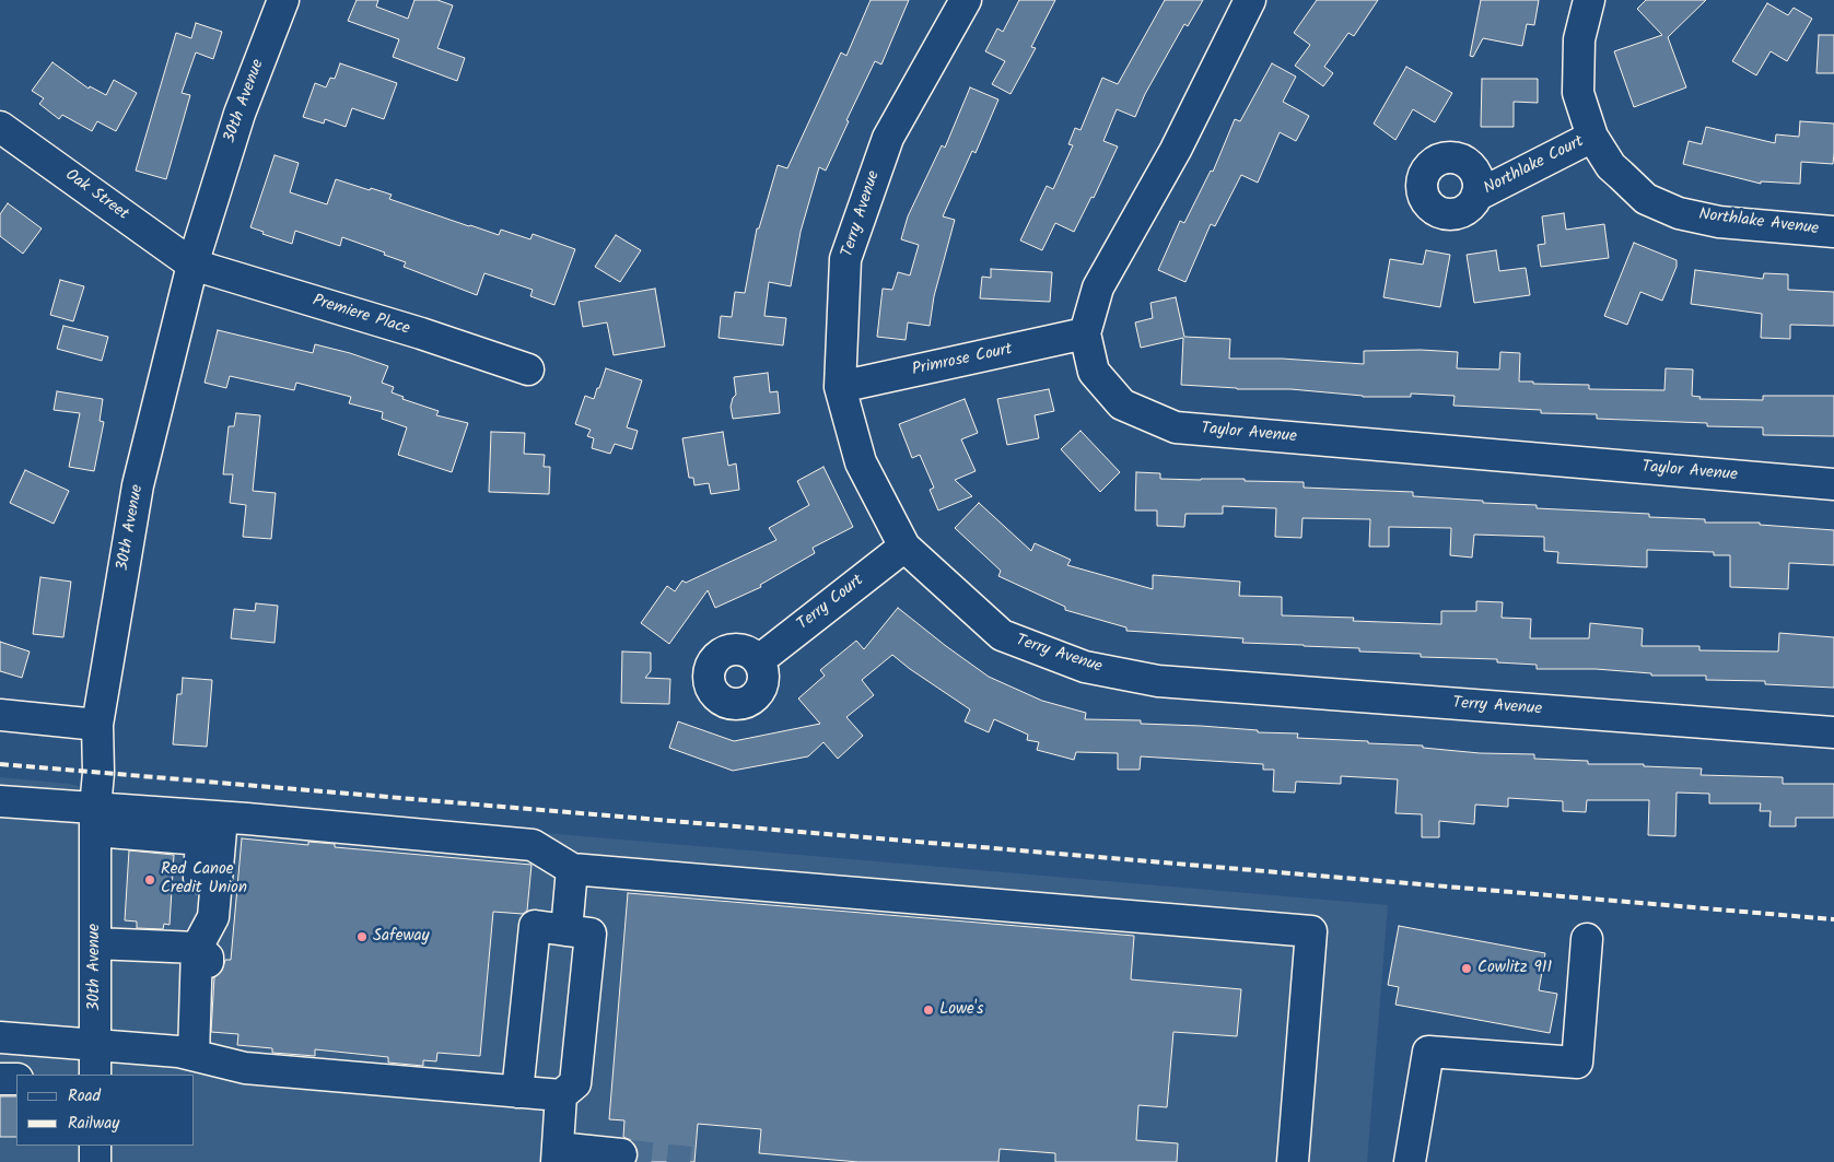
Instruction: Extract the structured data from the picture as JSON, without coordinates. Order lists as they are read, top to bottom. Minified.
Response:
{"streets":{"street":["30th Avenue","Northlake Court","Oak Street","Terry Avenue","Northlake Avenue","Premiere Place","Primrose Court","Taylor Avenue","Terry Court"]},"crossings":[["30th Avenue","Oak Street"],["30th Avenue","Premiere Place"],["Northlake Court","Northlake Avenue"],["Oak Street","Premiere Place"],["Terry Avenue","Primrose Court"],["Terry Avenue","Terry Court"],["Primrose Court","Taylor Avenue"]],"places":["Red Canoe Credit Union","Safeway","Cowlitz 911","Lowe's"],"legend":["Road","Railway"]}
